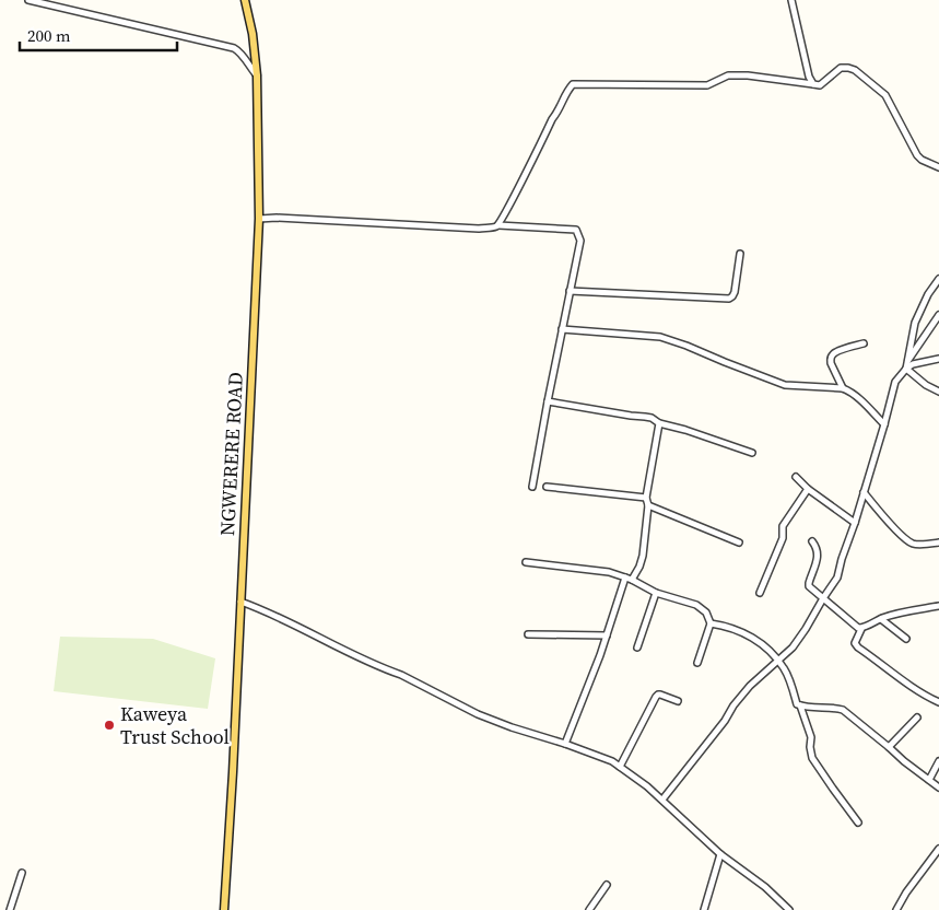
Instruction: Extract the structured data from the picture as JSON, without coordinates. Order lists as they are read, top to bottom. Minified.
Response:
{"streets":{"main road":["NGWERERE ROAD"]},"places":["Kaweya Trust School"],"scale_bar":"200 m"}
